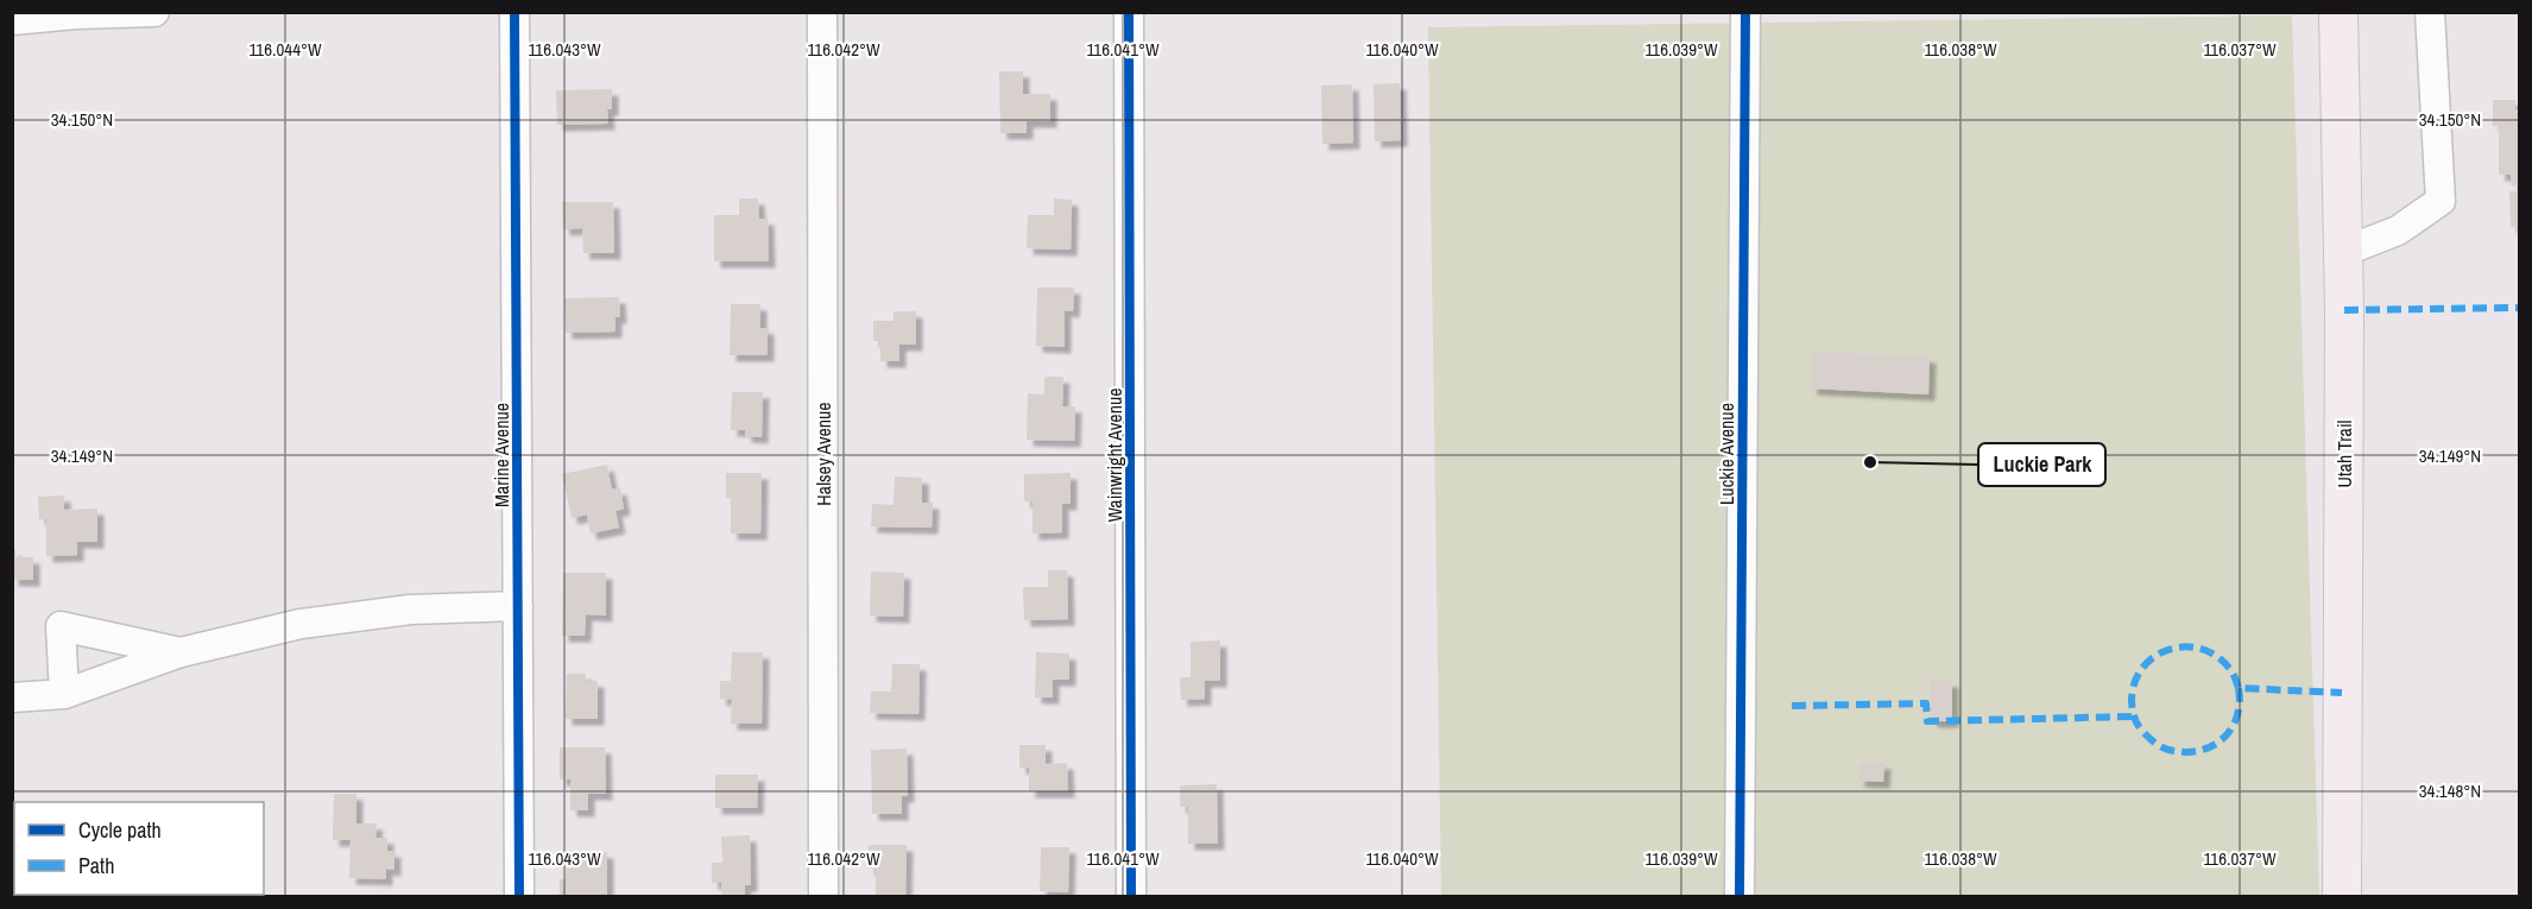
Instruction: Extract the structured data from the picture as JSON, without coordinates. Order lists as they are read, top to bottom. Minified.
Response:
{"streets":{"main road":["Utah Trail"],"street":["Halsey Avenue","Luckie Avenue","Marine Avenue","Wainwright Avenue"]},"places":["Luckie Park"],"legend":["Cycle path","Path"],"coordinates":["116.044°W","116.043°W","116.042°W","116.041°W","116.040°W","116.039°W","116.038°W","116.037°W","34.150°N","34.149°N","34.148°N"]}
